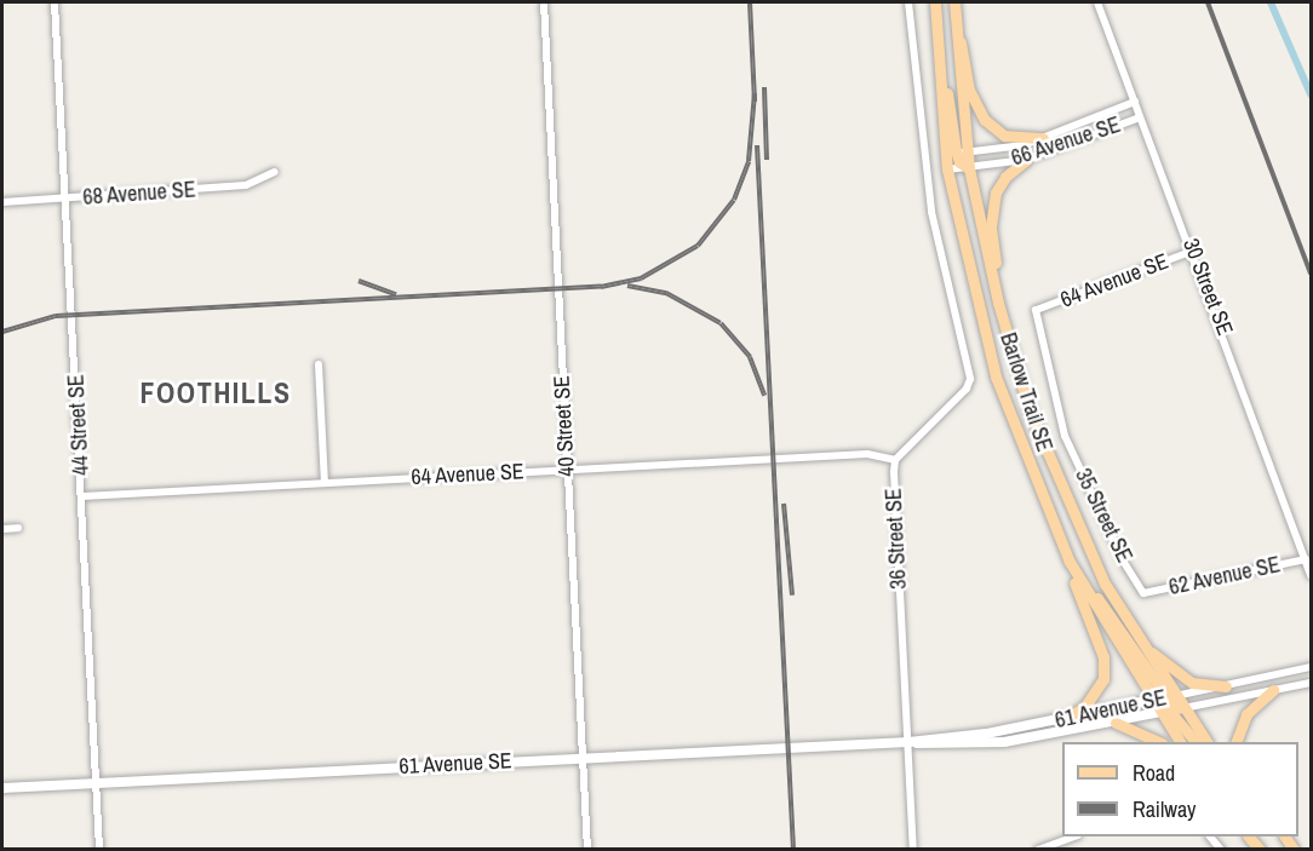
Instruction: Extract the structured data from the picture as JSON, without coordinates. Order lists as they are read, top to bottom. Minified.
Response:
{"streets":{"main road":["Barlow Trail SE"],"street":["66 Avenue SE","68 Avenue SE","64 Avenue SE","30 Street SE","44 Street SE","40 Street SE","35 Street SE","36 Street SE","62 Avenue SE","61 Avenue SE"]},"crossings":[["66 Avenue SE","30 Street SE"],["66 Avenue SE","Barlow Trail SE"],["68 Avenue SE","44 Street SE"],["64 Avenue SE","30 Street SE"],["64 Avenue SE","44 Street SE"],["64 Avenue SE","40 Street SE"],["64 Avenue SE","35 Street SE"],["64 Avenue SE","36 Street SE"],["30 Street SE","62 Avenue SE"],["Barlow Trail SE","61 Avenue SE"],["44 Street SE","61 Avenue SE"],["40 Street SE","61 Avenue SE"],["35 Street SE","62 Avenue SE"],["36 Street SE","61 Avenue SE"]],"districts":["FOOTHILLS"],"legend":["Road","Railway"]}
